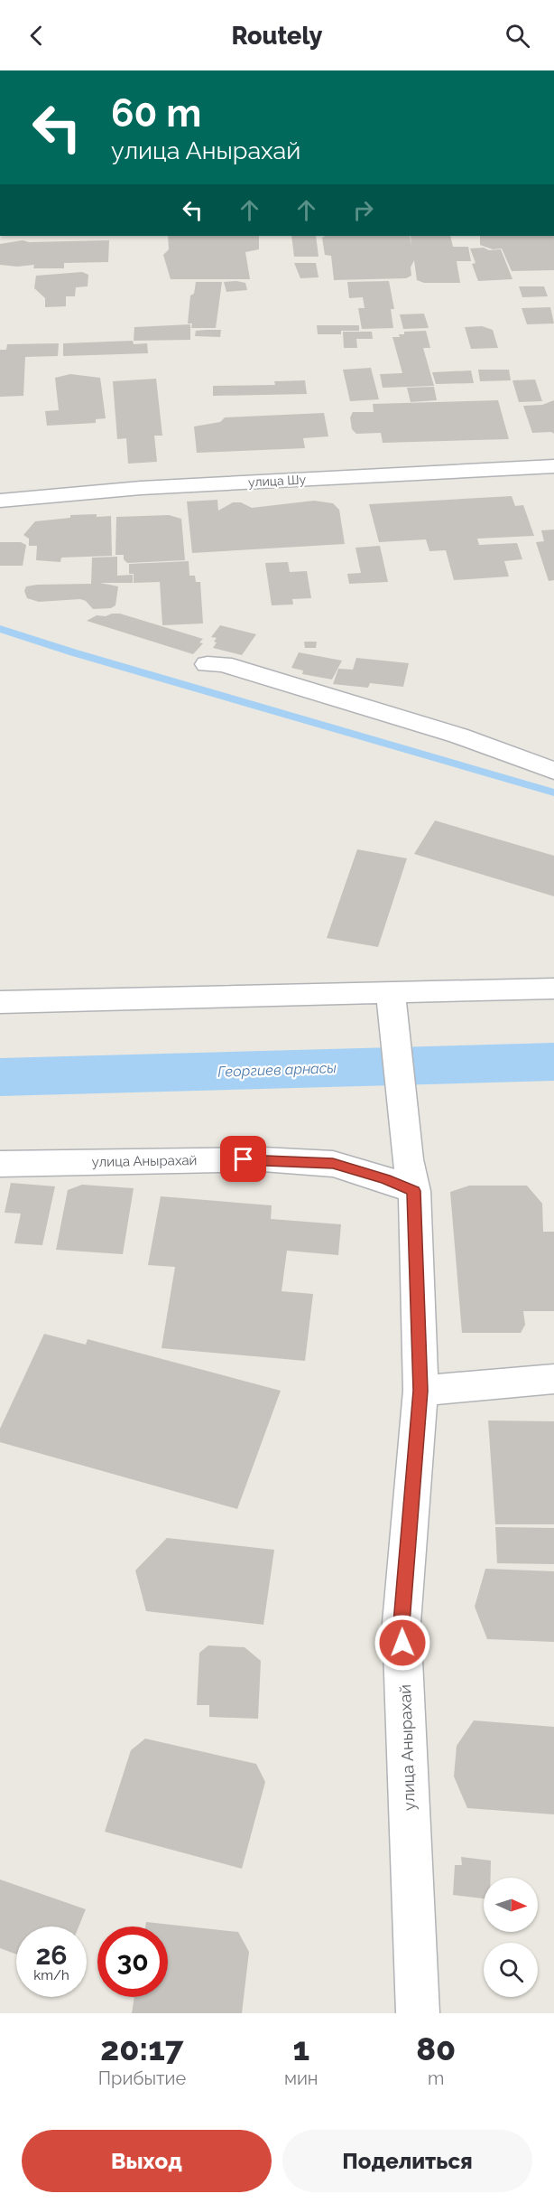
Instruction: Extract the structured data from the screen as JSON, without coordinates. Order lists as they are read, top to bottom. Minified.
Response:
{"streets":{"street":["улица Шу","улица Анырахай"]},"water":["Георгиев арнасы"],"north":"right","page":{"header":"Routely","turn":["60 m","улица Анырахай"],"speed":"26 km/h","limit":"30","eta":["20:17","Прибытие","1","мин","80","m"],"buttons":["Выход","Поделиться"]}}
